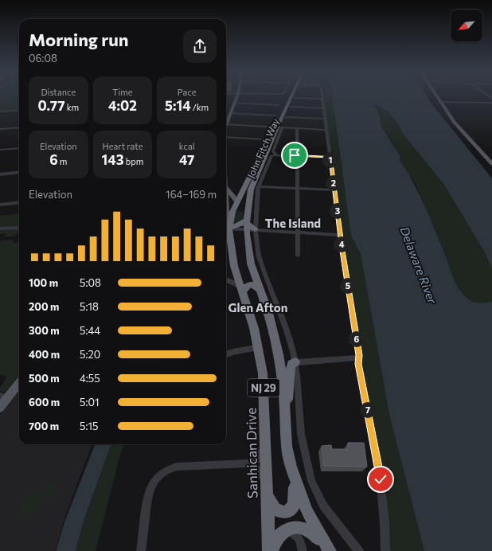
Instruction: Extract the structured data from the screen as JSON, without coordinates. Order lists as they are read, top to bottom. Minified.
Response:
{"streets":{"highway":["John Fitch Way","NJ 29","Sanhican Drive"]},"crossings":[["John Fitch Way","Sanhican Drive"]],"districts":["The Island","Glen Afton"],"water":["Delaware River"],"north":"bottom left","page":{"heading":["Morning run","06:08"],"stats":[["Distance","0.77 km"],["Time","4:02"],["Pace","5:14 /km"],["Elevation","6 m"],["Heart rate","143 bpm"],["kcal","47"]],"pins":["1","2","3","4","5","6","7"],"chart":["Elevation","164–169 m"],"list":[{"name":"100 m","note":"5:08"},{"name":"200 m","note":"5:18"},{"name":"300 m","note":"5:44"},{"name":"400 m","note":"5:20"},{"name":"500 m","note":"4:55"},{"name":"600 m","note":"5:01"},{"name":"700 m","note":"5:15"}]}}
